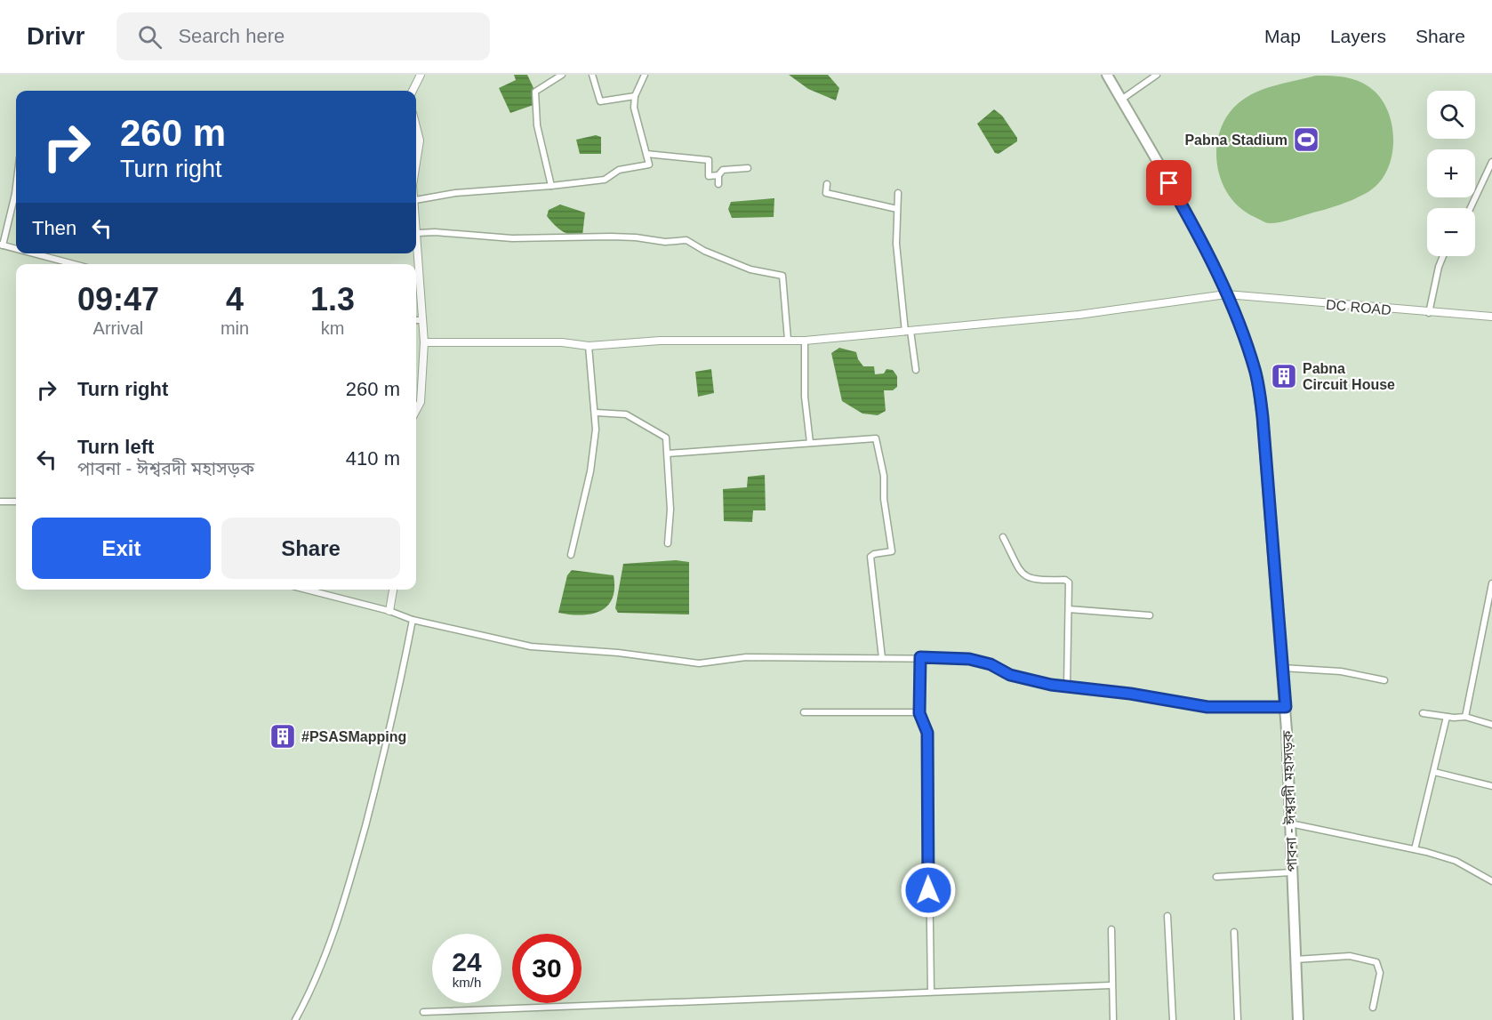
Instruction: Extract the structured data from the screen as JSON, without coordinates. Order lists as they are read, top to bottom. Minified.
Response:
{"streets":{"main road":["পাবনা - ঈশ্বরদী মহাসড়ক"],"street":["DC ROAD"]},"crossings":[["DC ROAD","পাবনা - ঈশ্বরদী মহাসড়ক"]],"places":{"sports":["Pabna Stadium"],"building":["Pabna Circuit House","#PSASMapping"]},"page":{"header":"Drivr","search":"Search here","nav":["Map","Layers","Share"],"map_buttons":["+","−"],"turn":["260 m","Turn right"],"then":"Then","eta":["09:47","Arrival","4","min","1.3","km"],"list":[{"name":"Turn right","value":"260 m"},{"name":"Turn left","note":"পাবনা - ঈশ্বরদী মহাসড়ক","value":"410 m"}],"buttons":["Exit","Share"],"speed":"24 km/h","limit":"30"}}
